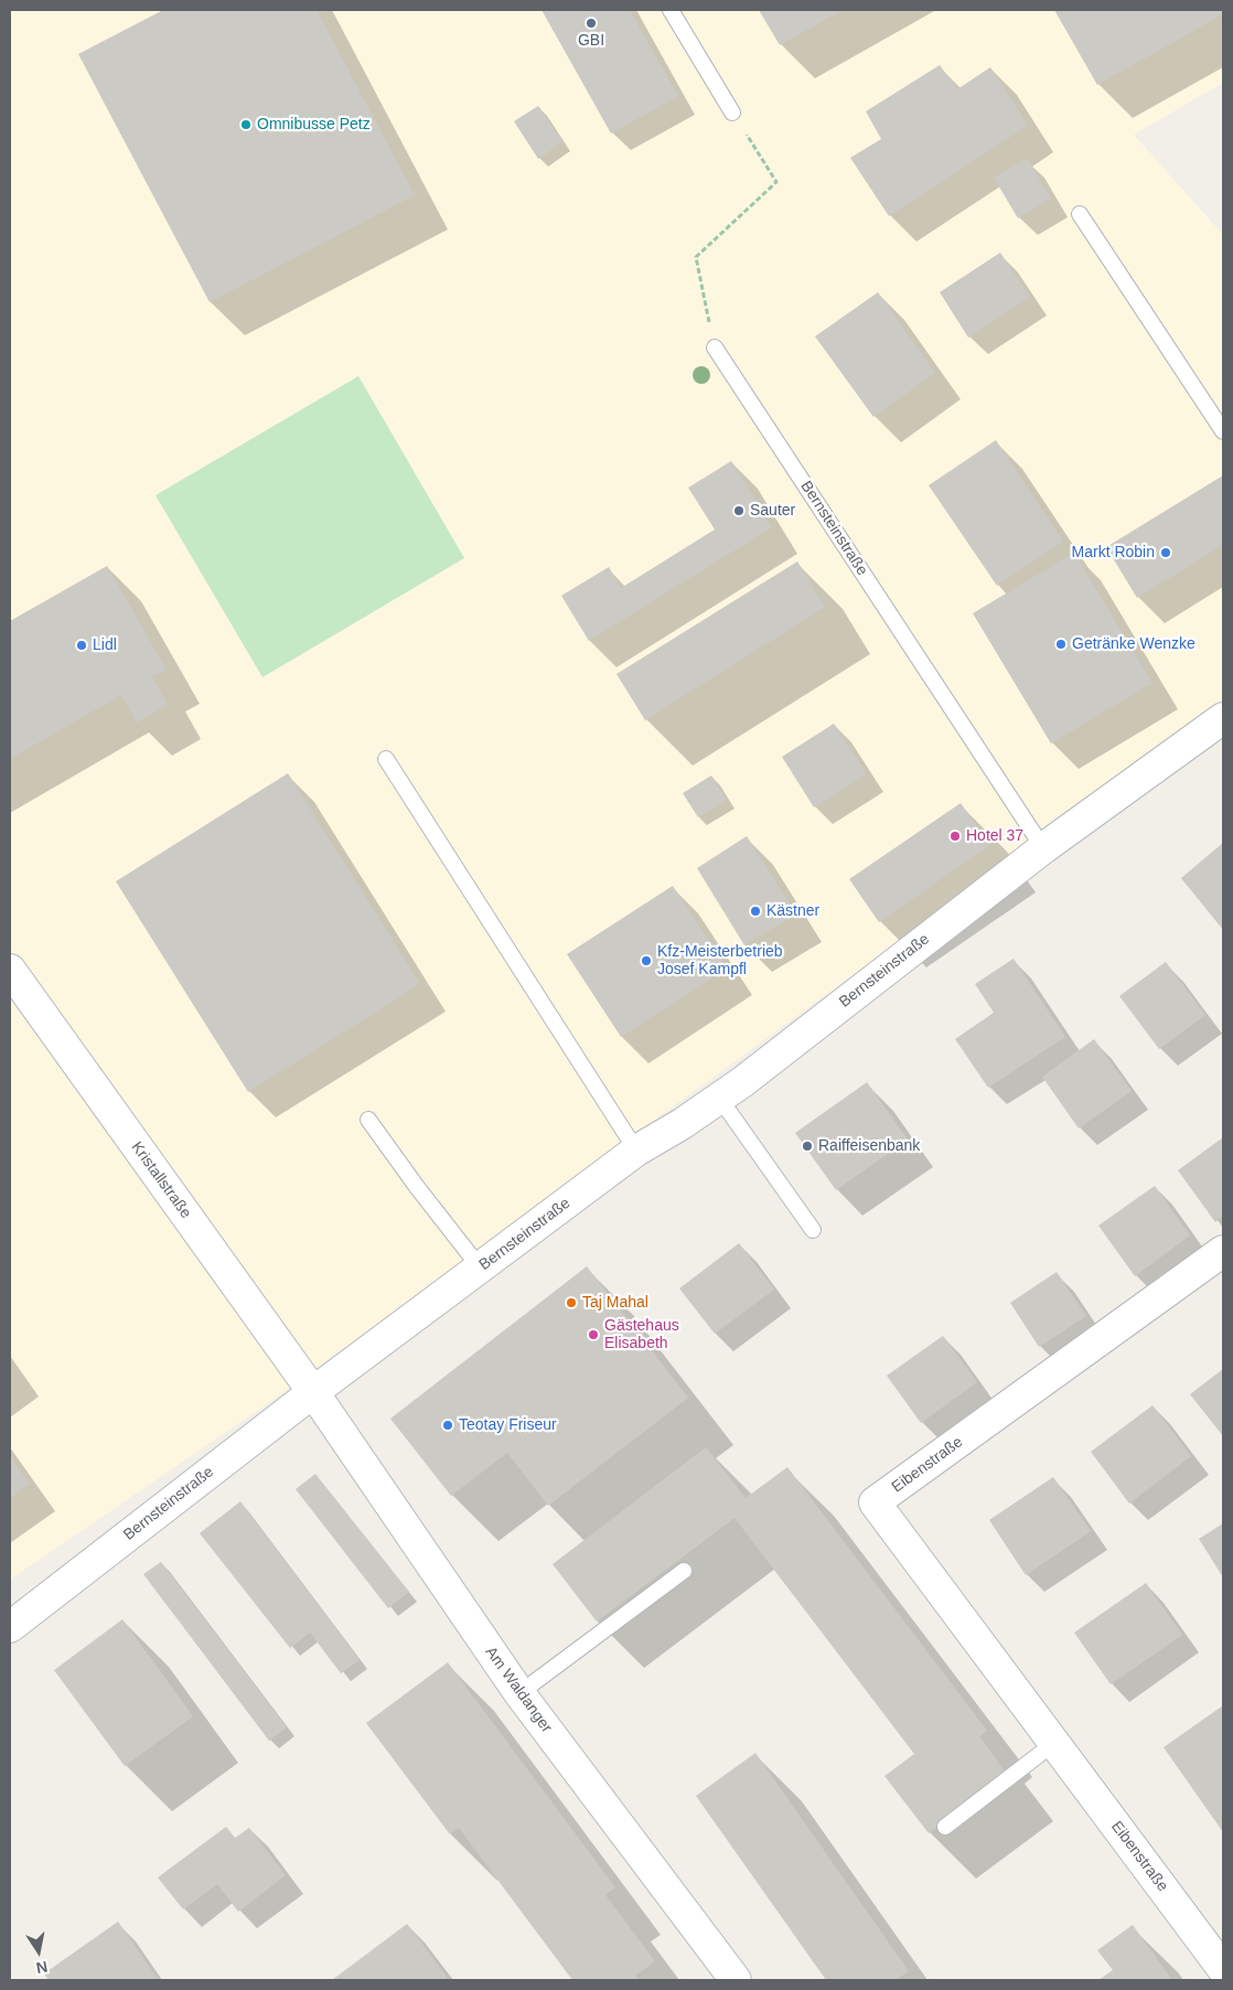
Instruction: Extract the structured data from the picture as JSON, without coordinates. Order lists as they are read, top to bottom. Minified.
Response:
{"streets":{"street":["Bernsteinstraße","Kristallstraße","Eibenstraße","Am Waldanger"]},"crossings":[["Bernsteinstraße","Kristallstraße"],["Bernsteinstraße","Am Waldanger"],["Kristallstraße","Am Waldanger"]],"places":["GBI","Omnibusse Petz","Sauter","Markt Robin","Getränke Wenzke","Lidl","Hotel 37","Kästner","Kfz-Meisterbetrieb Josef Kampfl","Raiffeisenbank","Taj Mahal","Gästehaus Elisabeth","Teotay Friseur"],"north":"bottom"}
